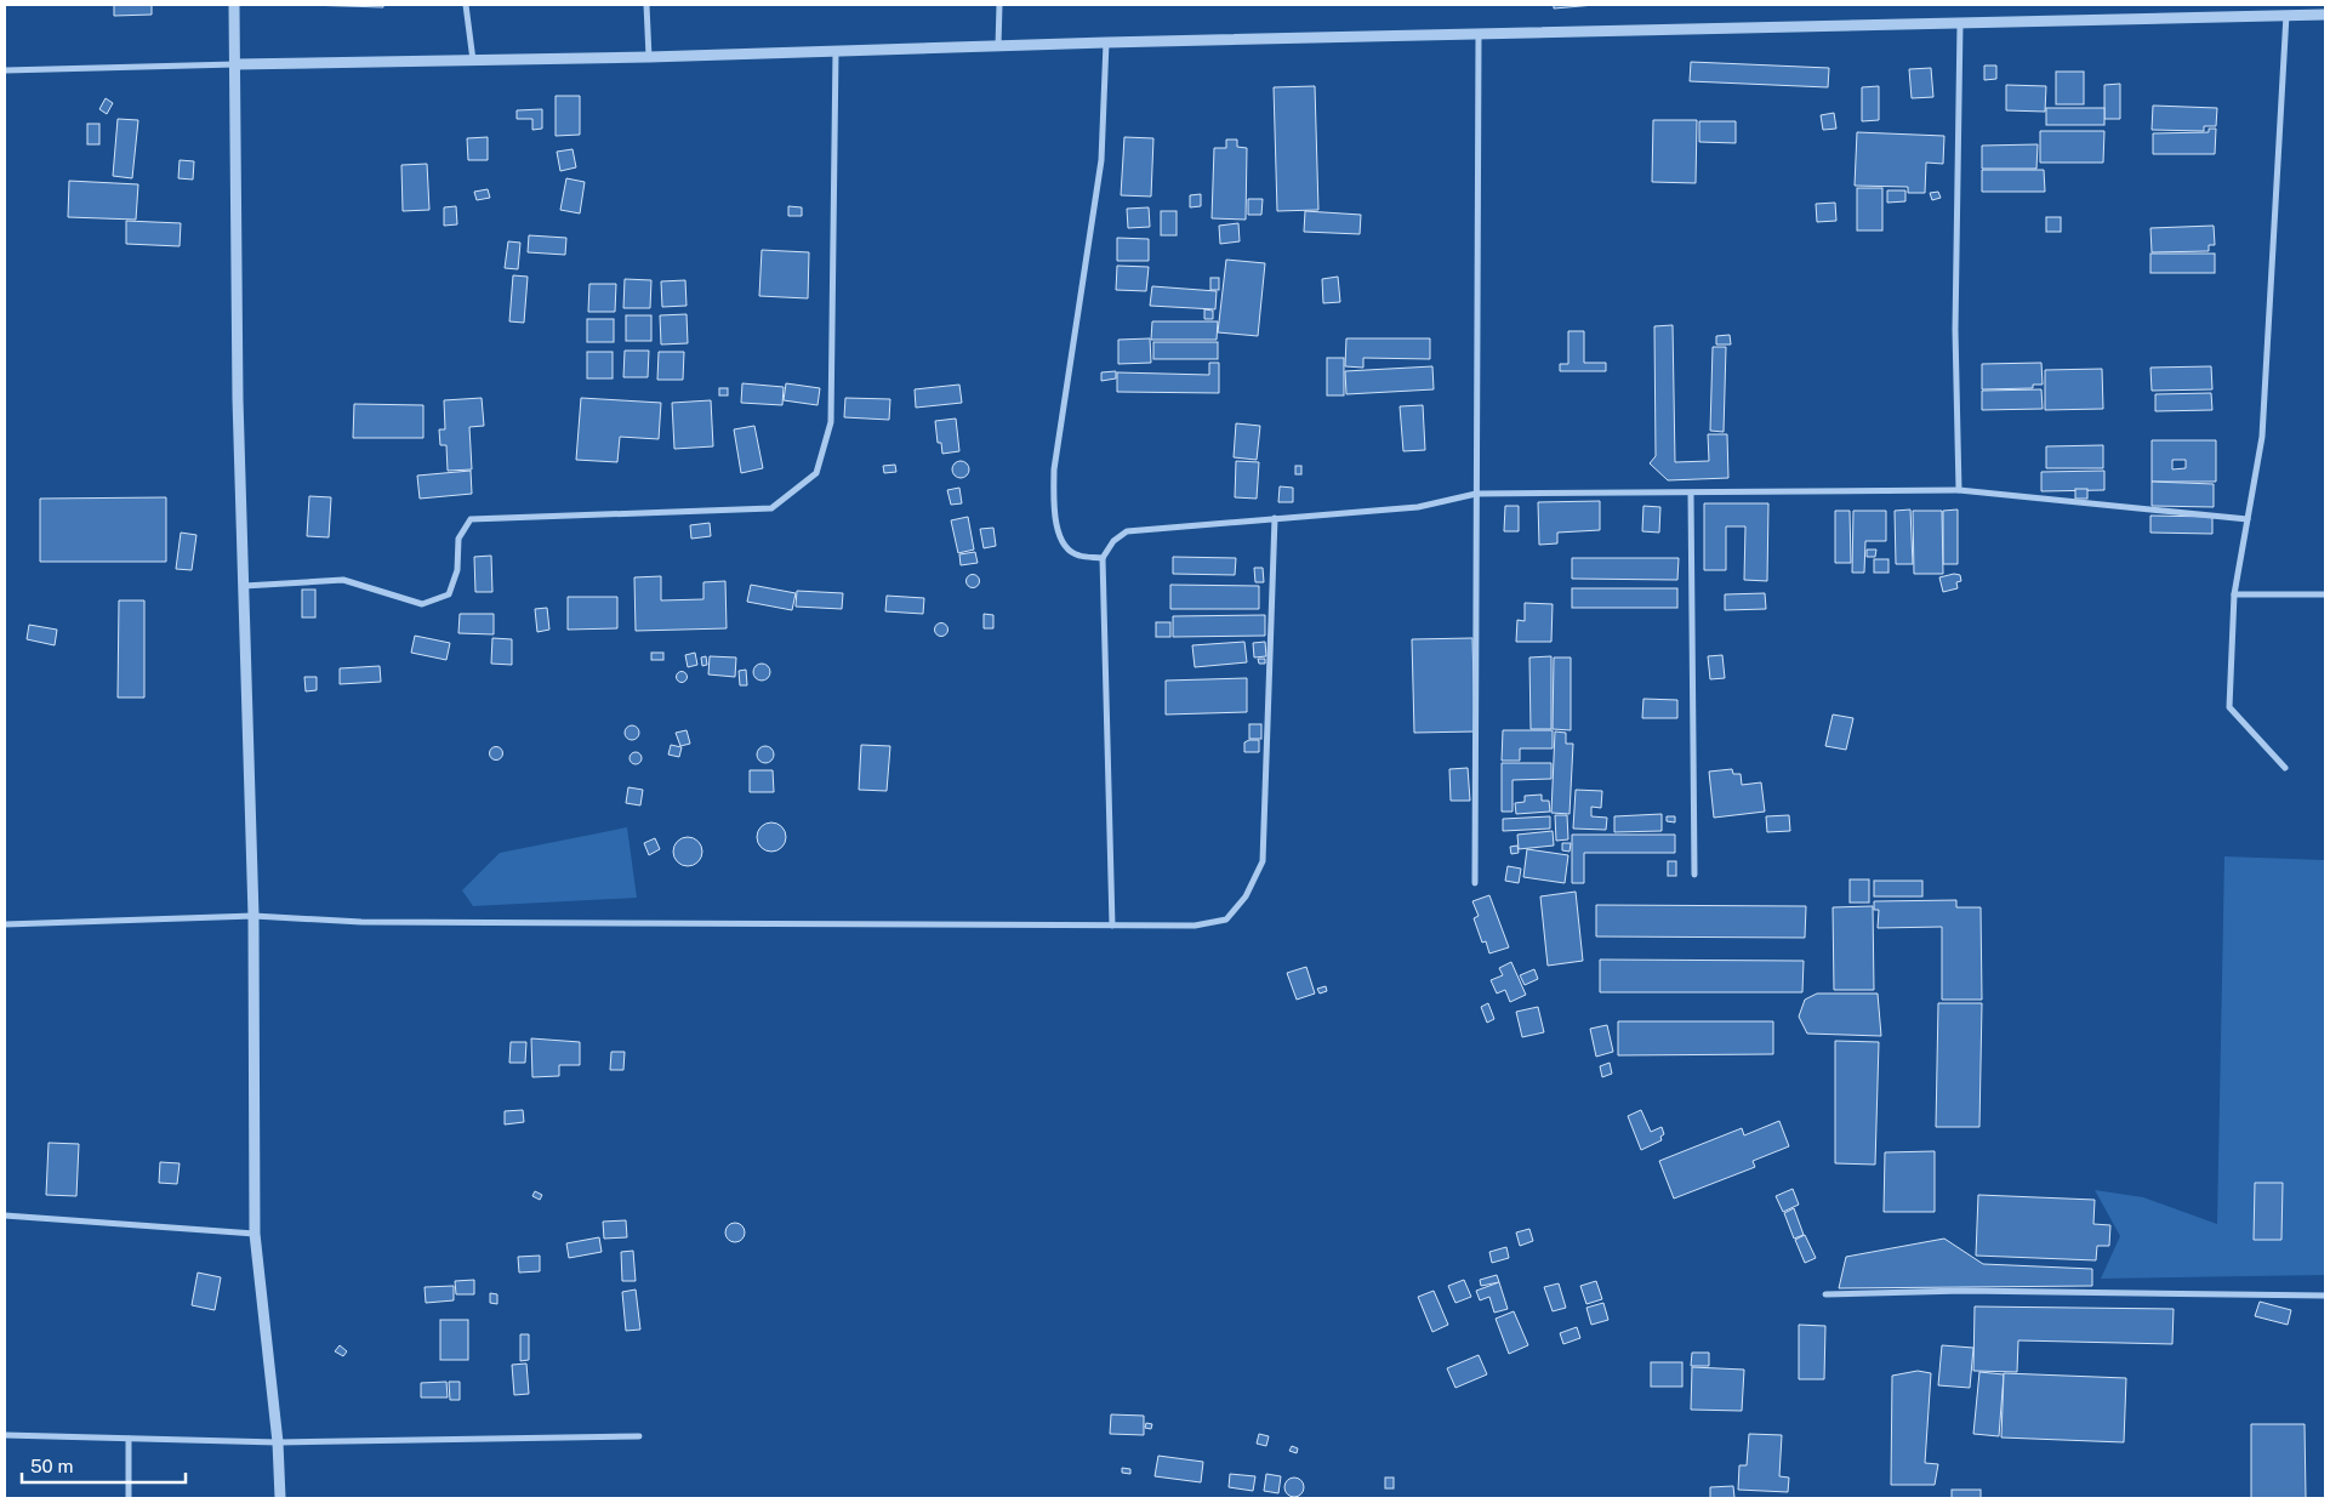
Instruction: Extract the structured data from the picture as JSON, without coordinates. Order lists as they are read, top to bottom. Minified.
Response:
{"scale_bar":"50 m"}
